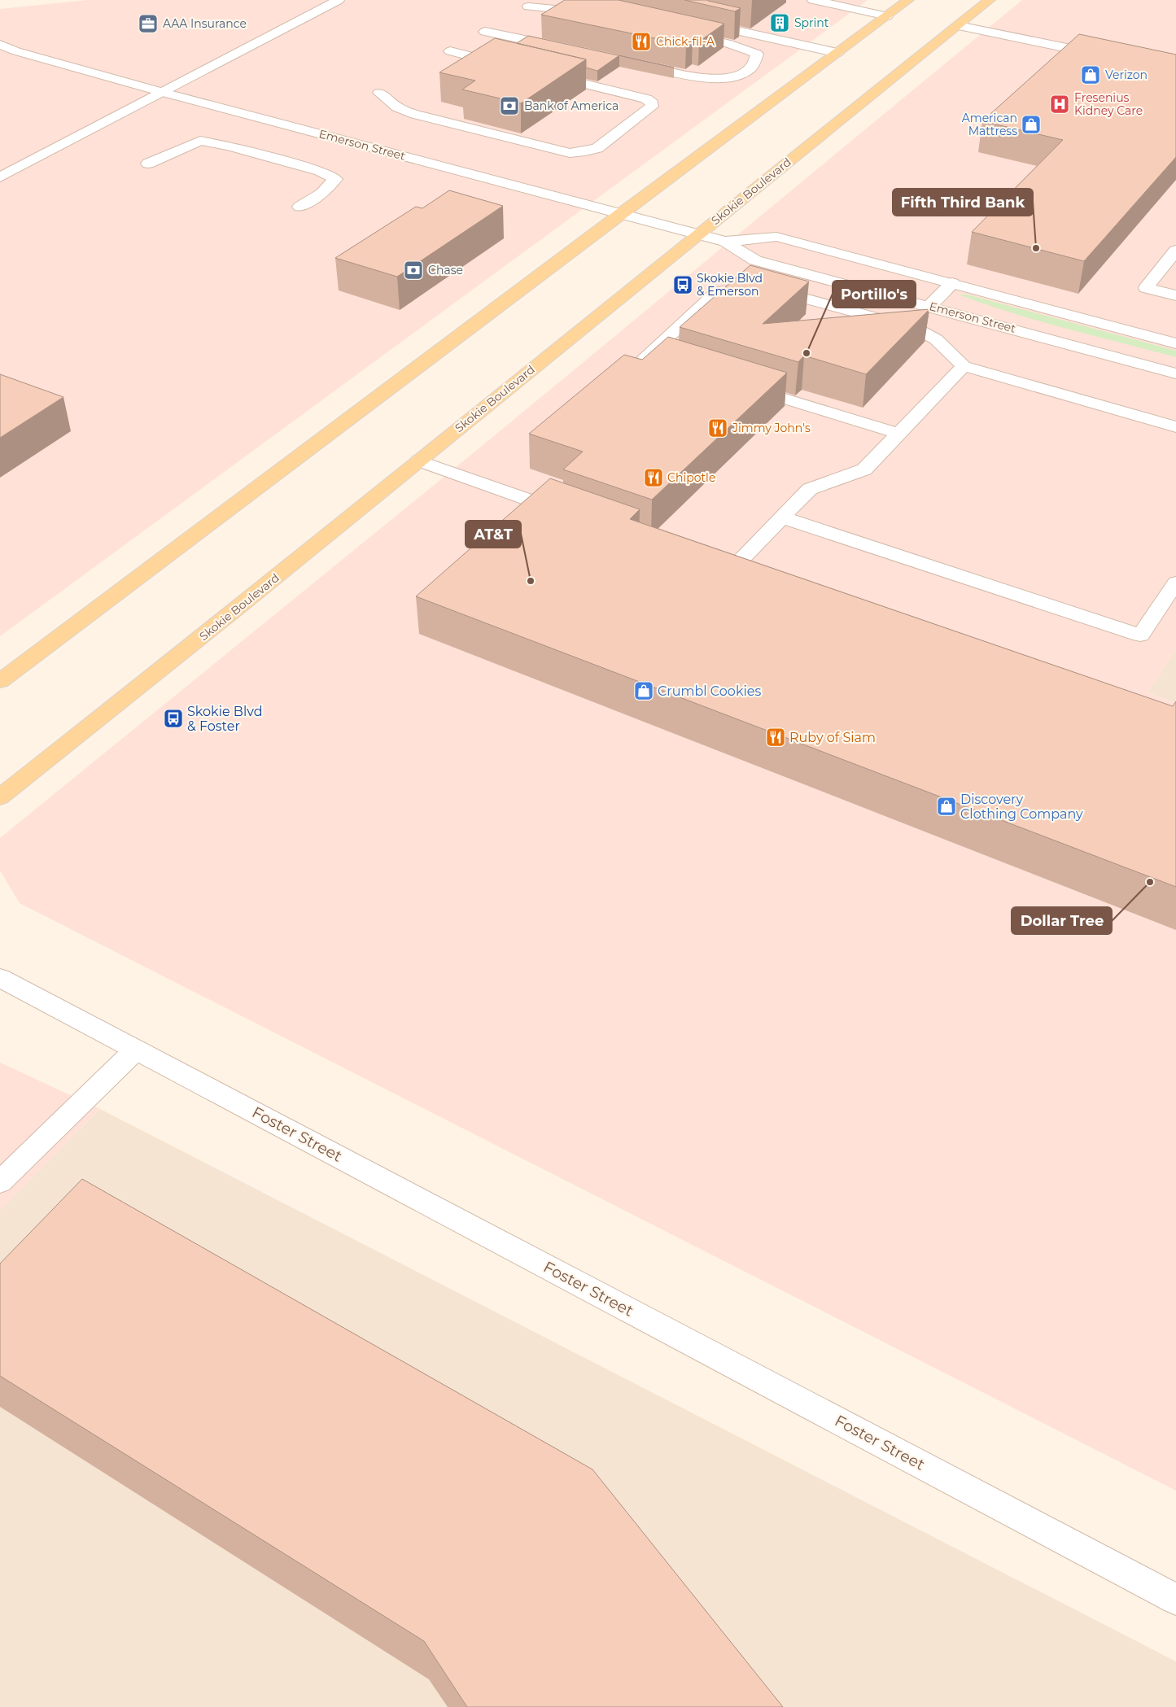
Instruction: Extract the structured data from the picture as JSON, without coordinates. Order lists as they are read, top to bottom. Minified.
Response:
{"streets":{"main road":["Skokie Boulevard"],"street":["Emerson Street","Foster Street"]},"crossings":[["Emerson Street","Skokie Boulevard"]],"places":{"building":["Sprint"],"office":["AAA Insurance"],"restaurant":["Chick-fil-A","Jimmy John's","Chipotle","Ruby of Siam"],"shop":["Verizon","American Mattress","Crumbl Cookies","Discovery Clothing Company"],"hospital":["Fresenius Kidney Care"],"bank":["Bank of America","Chase"],"other":["Fifth Third Bank","Portillo's","AT&T","Dollar Tree"],"bus stop":["Skokie Blvd & Emerson","Skokie Blvd & Foster"]}}
